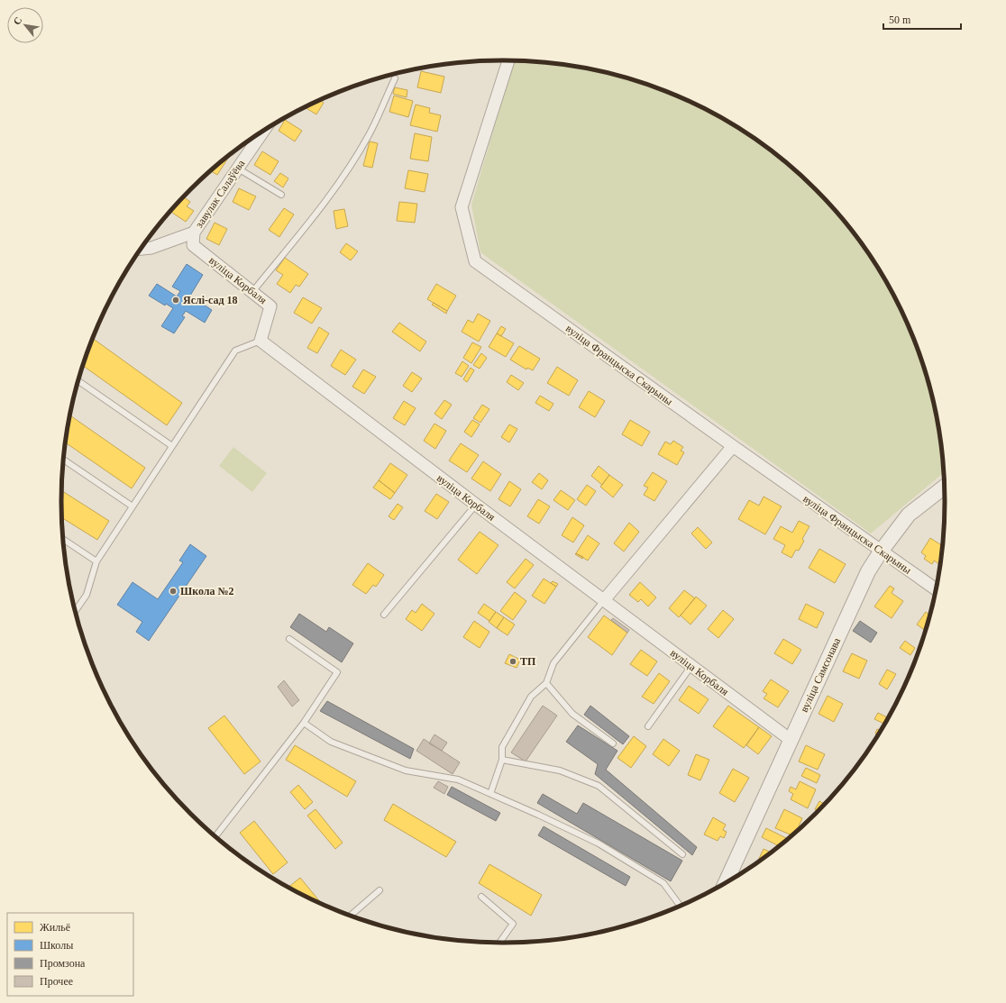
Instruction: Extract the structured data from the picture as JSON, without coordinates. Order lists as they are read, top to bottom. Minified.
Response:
{"streets":{"street":["завулак Салаўёва","вуліца Корбаля","вуліца Францыска Скарыны","вуліца Самсонава"]},"crossings":[["завулак Салаўёва","вуліца Корбаля"],["вуліца Корбаля","вуліца Самсонава"],["вуліца Францыска Скарыны","вуліца Самсонава"]],"places":["Яслі-сад 18","Школа №2","ТП"],"legend":["Жильё","Школы","Промзона","Прочее"],"scale_bar":"50 m","north":"top left"}
